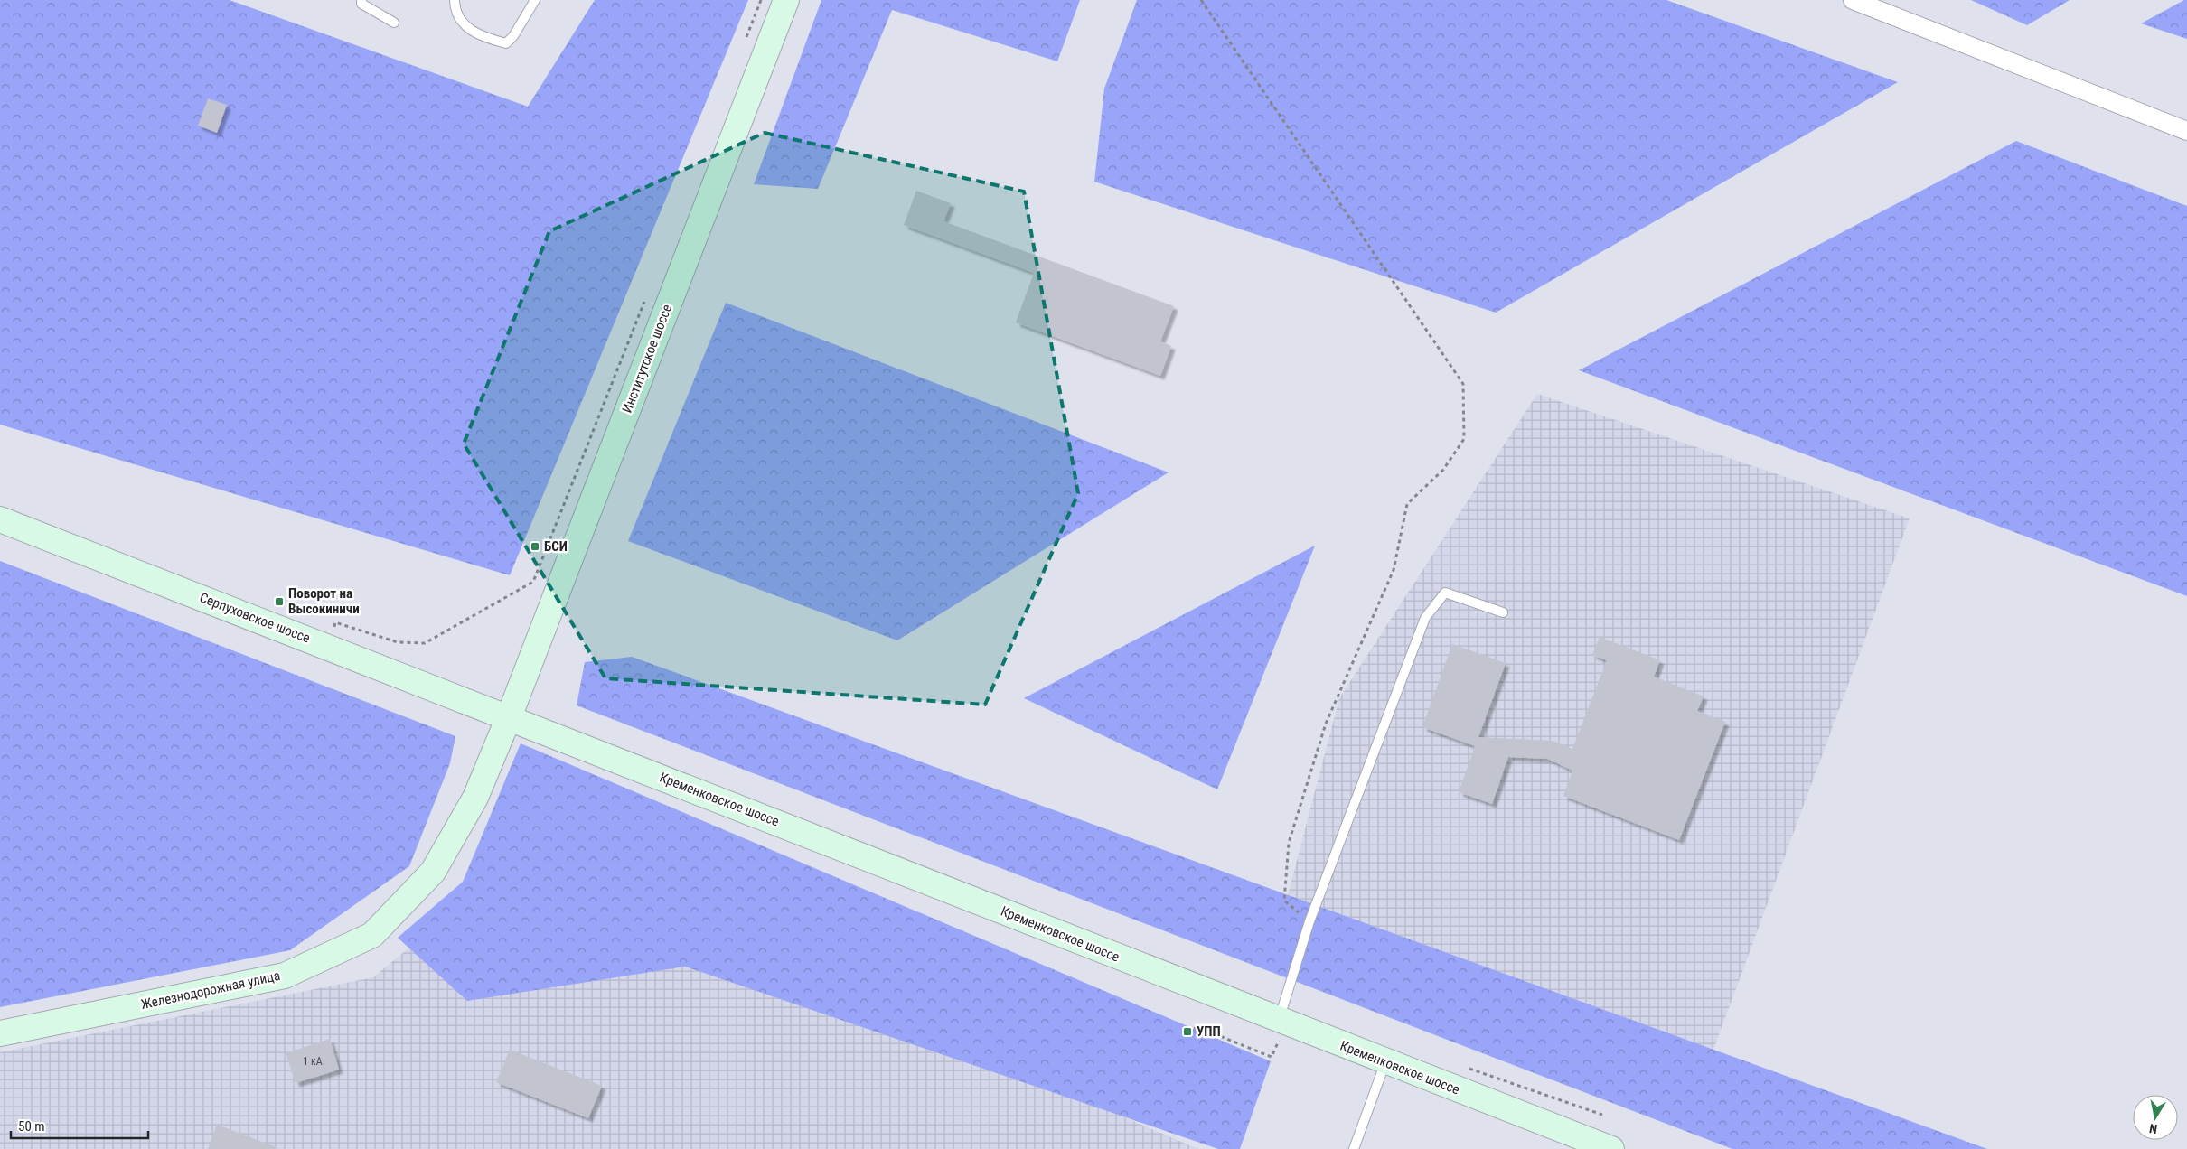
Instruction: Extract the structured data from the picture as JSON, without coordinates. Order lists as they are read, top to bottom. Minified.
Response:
{"streets":{"main road":["Институтское шоссе","Серпуховское шоссе","Кременковское шоссе","Железнодорожная улица"]},"crossings":[["Институтское шоссе","Серпуховское шоссе"],["Институтское шоссе","Кременковское шоссе"],["Институтское шоссе","Железнодорожная улица"],["Серпуховское шоссе","Кременковское шоссе"],["Серпуховское шоссе","Железнодорожная улица"],["Кременковское шоссе","Железнодорожная улица"]],"places":{"transit":["БСИ","Поворот на Высокиничи","УПП"]},"house_numbers":["1 кА"],"scale_bar":"50 m","north":"bottom"}
